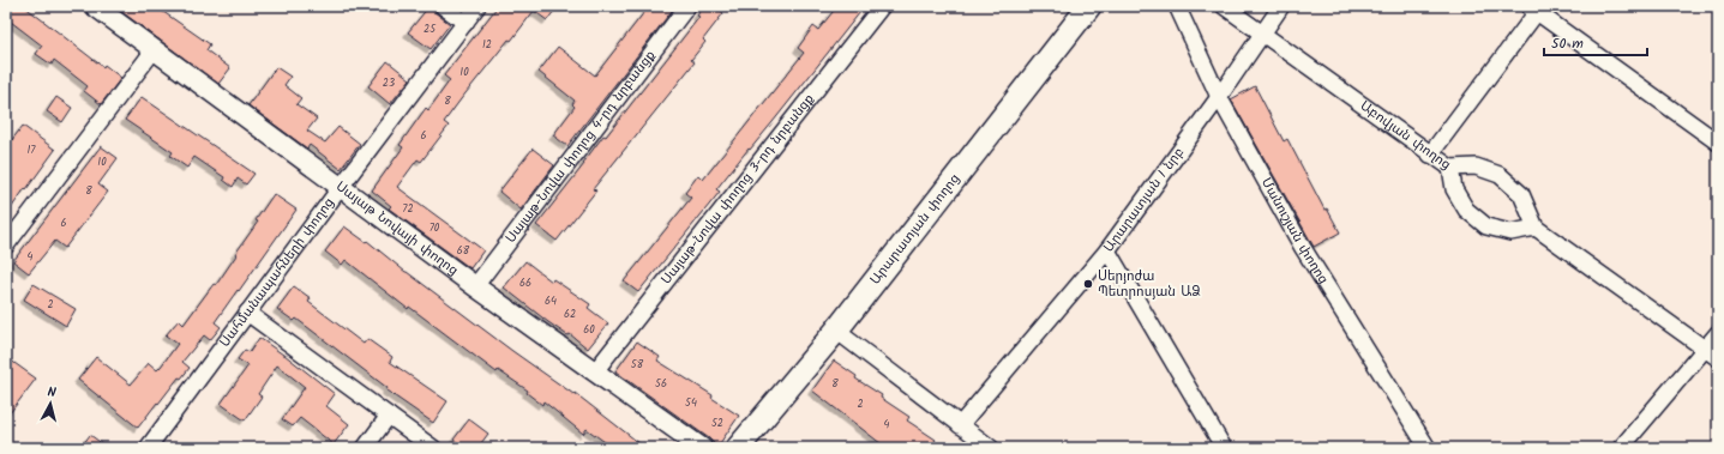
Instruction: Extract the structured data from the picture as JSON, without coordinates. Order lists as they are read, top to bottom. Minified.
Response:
{"streets":{"main road":["Արարատյան փողոց"],"street":["Աբովյան փողոց","Սայաթ-Նովա փողոց 4-րդ նրբանցք","Սայաթ-Նովա փողոց 3-րդ նրբանցք","Արարատյան 1 նրբ","Սայաթ Նովայի փողոց","Մանուշյան փողոց","Սահմանապահների փողոց"]},"crossings":[["Աբովյան փողոց","Արարատյան 1 նրբ"],["Սայաթ-Նովա փողոց 4-րդ նրբանցք","Սայաթ Նովայի փողոց"],["Սայաթ-Նովա փողոց 3-րդ նրբանցք","Սայաթ Նովայի փողոց"],["Արարատյան 1 նրբ","Մանուշյան փողոց"],["Սայաթ Նովայի փողոց","Սահմանապահների փողոց"]],"places":["Սերյոժա Պետրոսյան ԱՁ"],"house_numbers":["25","12","10","23","8","6","17","10","8","72","6","70","68","4","66","64","2","62","60","58","56","8","54","2","52","4"],"scale_bar":"50 m","north":"top"}
